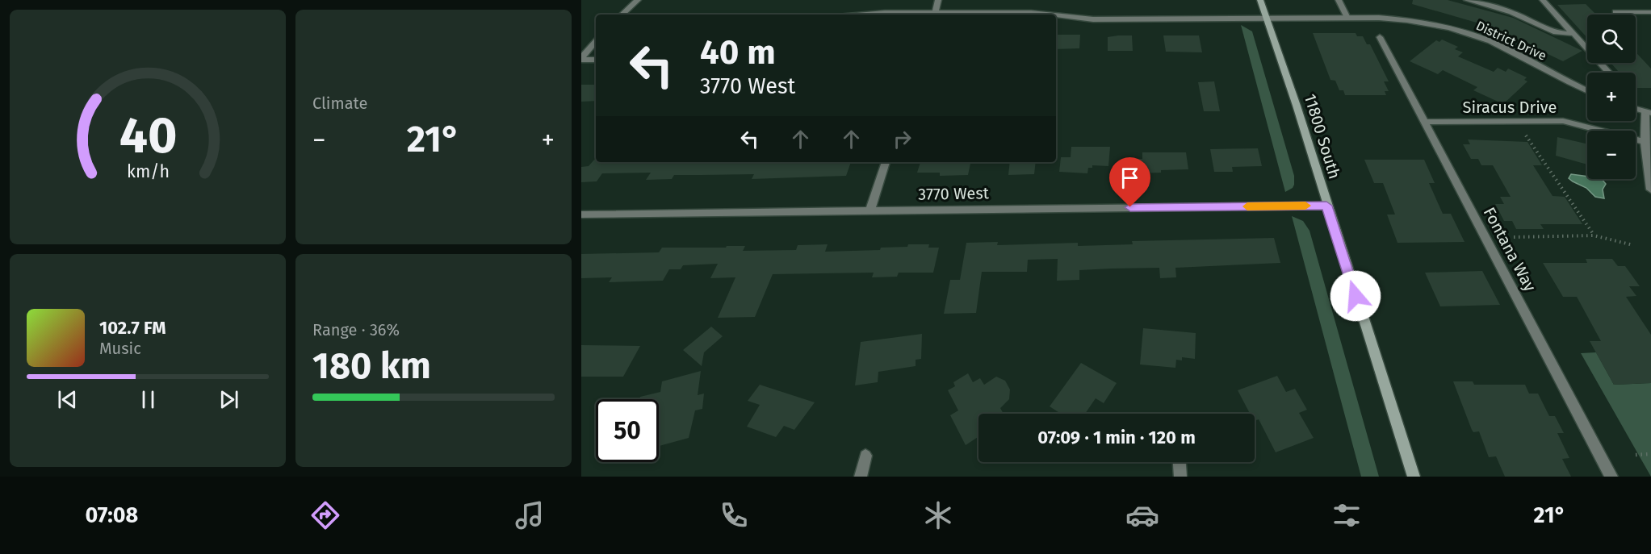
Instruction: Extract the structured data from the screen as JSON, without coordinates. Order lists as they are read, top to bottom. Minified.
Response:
{"streets":{"main road":["11800 South"],"street":["District Drive","Siracus Drive","3770 West","Fontana Way"]},"crossings":[["District Drive","11800 South"],["Siracus Drive","Fontana Way"],["11800 South","3770 West"]],"page":{"tile":["Climate",["Range · 36%","180 km"]],"map_buttons":["+","−"],"turn":["40 m","3770 West"],"heat":["−","21°","+"],"song":["102.7 FM","Music"],"limit":"50","trip":"07:09 · 1 min · 120 m","tabs":["07:08","21°"],"gauge":["40","km/h"]}}
